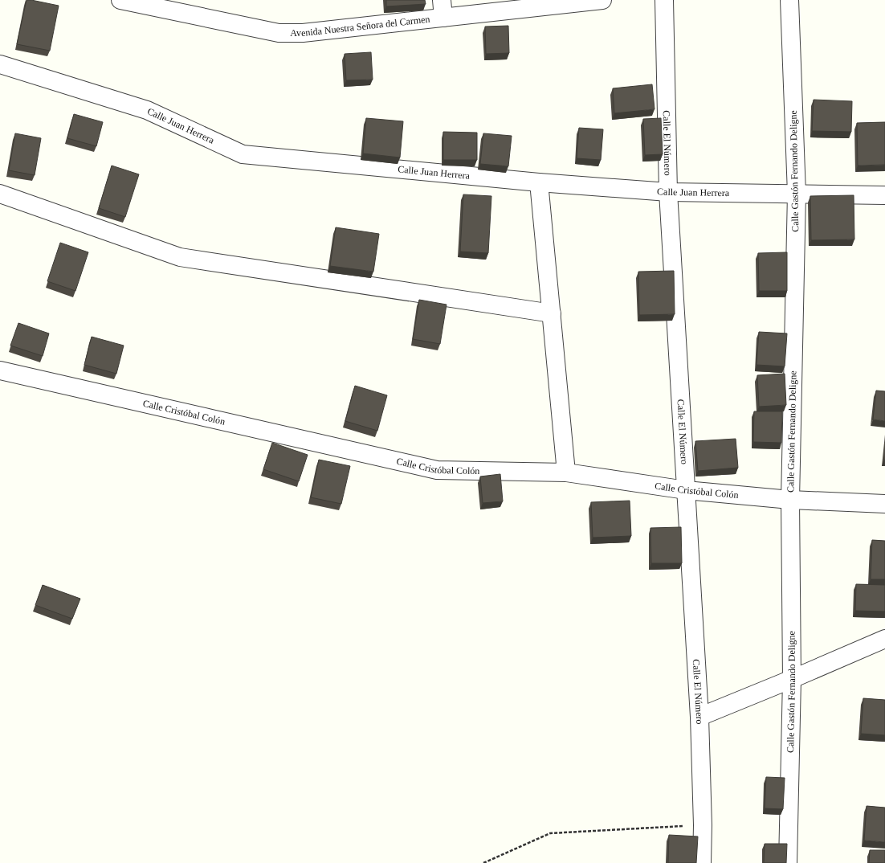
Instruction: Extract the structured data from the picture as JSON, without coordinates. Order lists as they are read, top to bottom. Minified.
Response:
{"streets":{"street":["Avenida Nuestra Señora del Carmen","Calle Juan Herrera","Calle El Número","Calle Gastón Fernando Deligne","Calle Cristóbal Colón"]},"crossings":[["Calle Juan Herrera","Calle El Número"],["Calle Juan Herrera","Calle Gastón Fernando Deligne"],["Calle El Número","Calle Cristóbal Colón"],["Calle Gastón Fernando Deligne","Calle Cristóbal Colón"]]}
